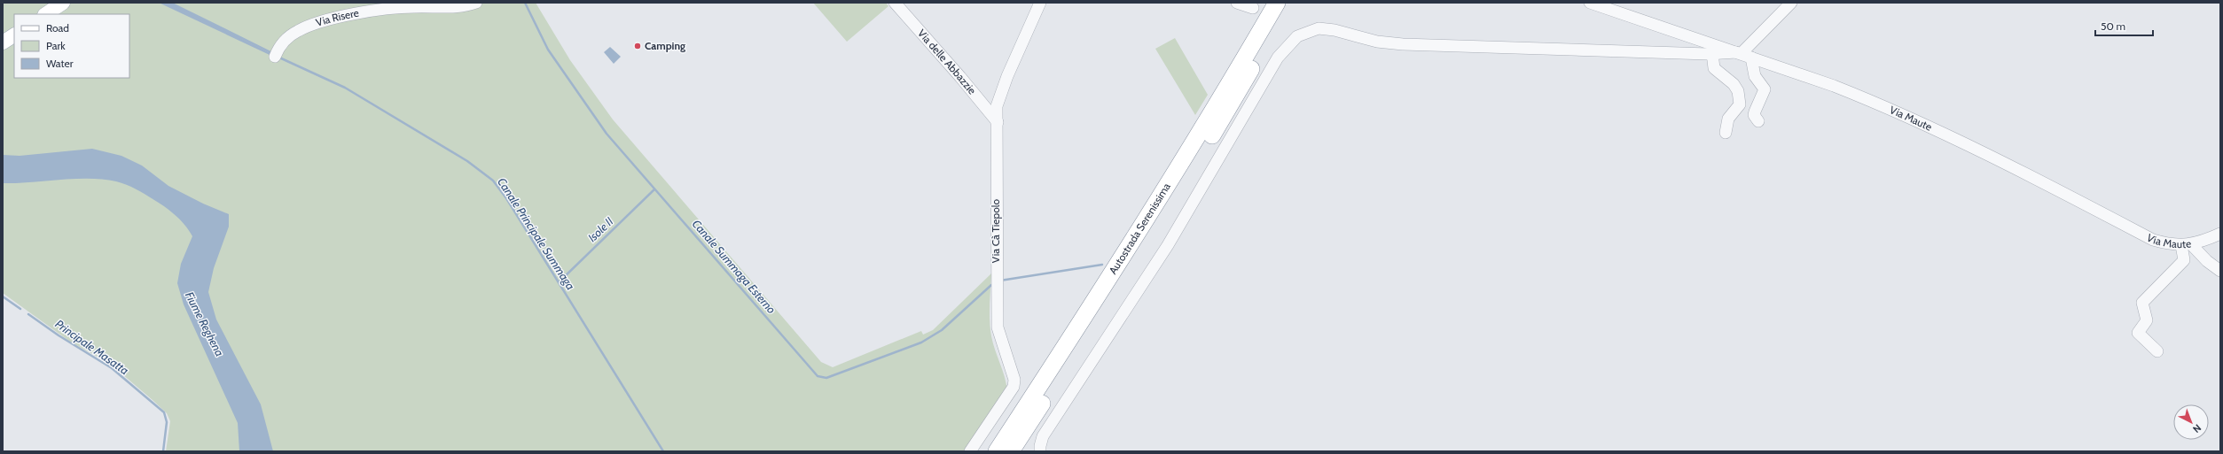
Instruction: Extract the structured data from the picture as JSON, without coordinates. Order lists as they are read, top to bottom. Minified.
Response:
{"streets":{"highway":["Autostrada Serenissima"],"street":["Via Risere","Via delle Abbazzie","Via Maute","Via Cà Tiepolo"]},"crossings":[["Via delle Abbazzie","Via Cà Tiepolo"]],"water":["Isole II","Canale Principale Summaga","Canale Summaga Esterno","Fiume Reghena","Principale Masatta"],"places":["Camping"],"legend":["Road","Park","Water"],"scale_bar":"50 m","north":"bottom right"}
